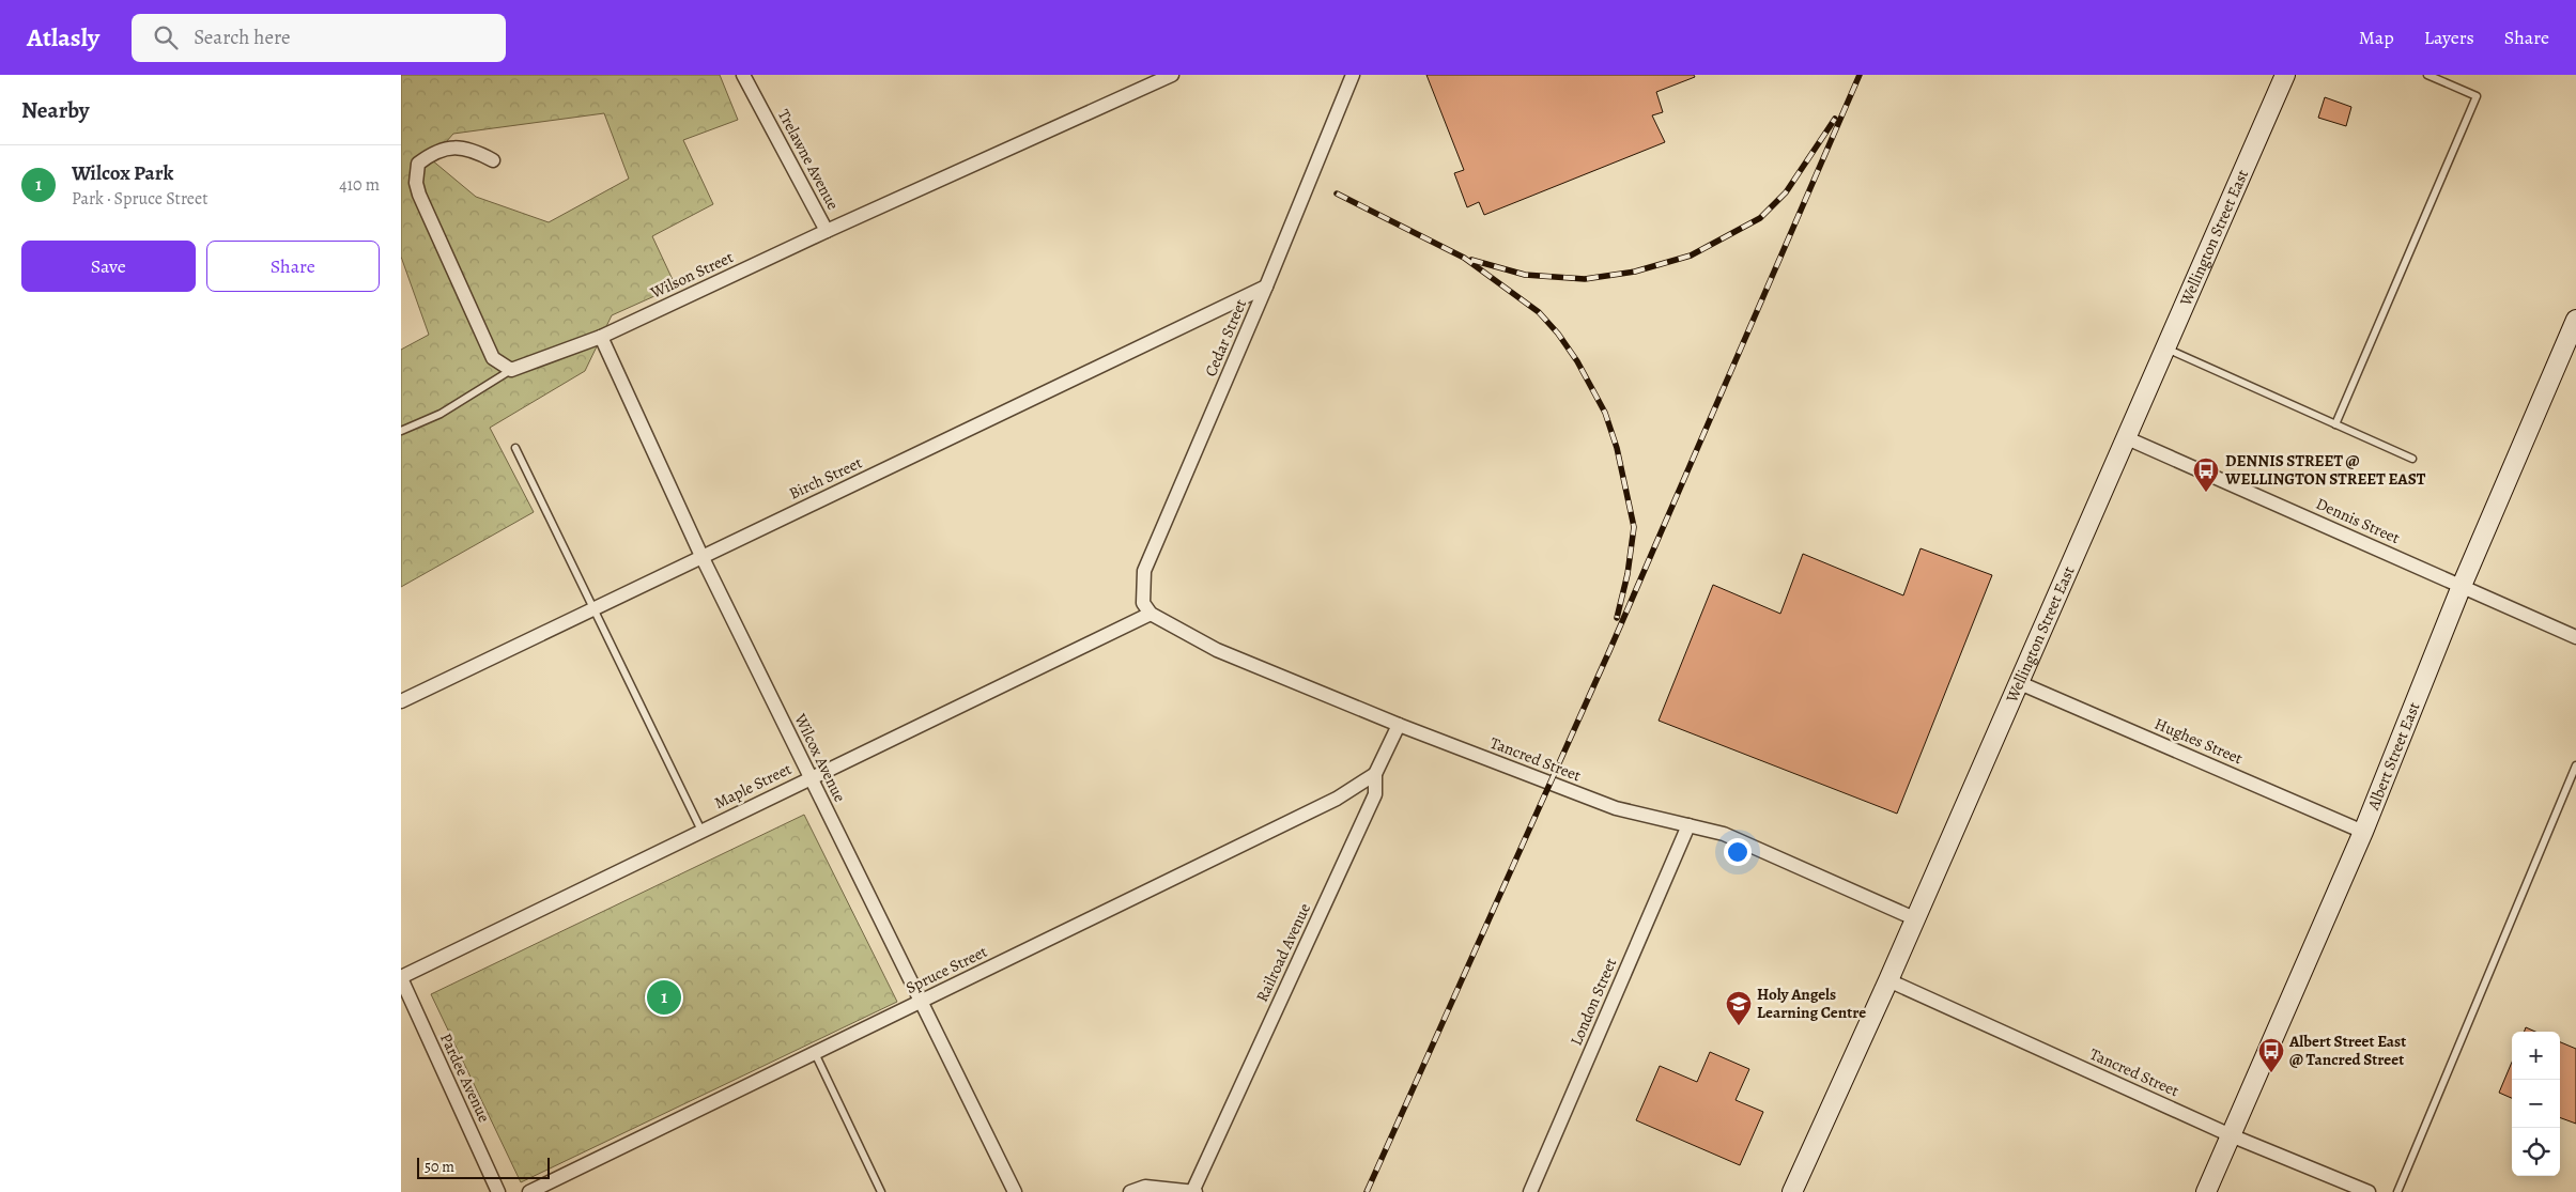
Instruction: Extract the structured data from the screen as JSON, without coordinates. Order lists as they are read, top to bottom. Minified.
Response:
{"streets":{"main road":["Wellington Street East","Albert Street East"],"street":["Trelawne Avenue","Wilson Street","Cedar Street","Birch Street","Dennis Street","Hughes Street","Wilcox Avenue","Tancred Street","Maple Street","Railroad Avenue","Spruce Street","London Street","Pardee Avenue"]},"crossings":[["Trelawne Avenue","Wilson Street"],["Wellington Street East","Dennis Street"],["Wellington Street East","Hughes Street"],["Wellington Street East","Tancred Street"],["Wilson Street","Wilcox Avenue"],["Cedar Street","Birch Street"],["Cedar Street","Tancred Street"],["Cedar Street","Maple Street"],["Birch Street","Wilcox Avenue"],["Dennis Street","Albert Street East"],["Hughes Street","Albert Street East"],["Albert Street East","Tancred Street"],["Wilcox Avenue","Maple Street"],["Wilcox Avenue","Spruce Street"],["Tancred Street","Maple Street"],["Tancred Street","Railroad Avenue"],["Tancred Street","London Street"],["Maple Street","Pardee Avenue"],["Railroad Avenue","Spruce Street"]],"places":{"bus stop":["DENNIS STREET @ WELLINGTON STREET EAST","Albert Street East @ Tancred Street"],"school or university":["Holy Angels Learning Centre"]},"scale_bar":"50 m","page":{"header":"Atlasly","search":"Search here","nav":["Map","Layers","Share"],"heading":"Nearby","list":[{"mark":"1","name":"Wilcox Park","note":"Park · Spruce Street","value":"410 m"}],"buttons":["Save","Share"],"pins":"1","map_buttons":["+","−"],"scale":"50 m"}}
